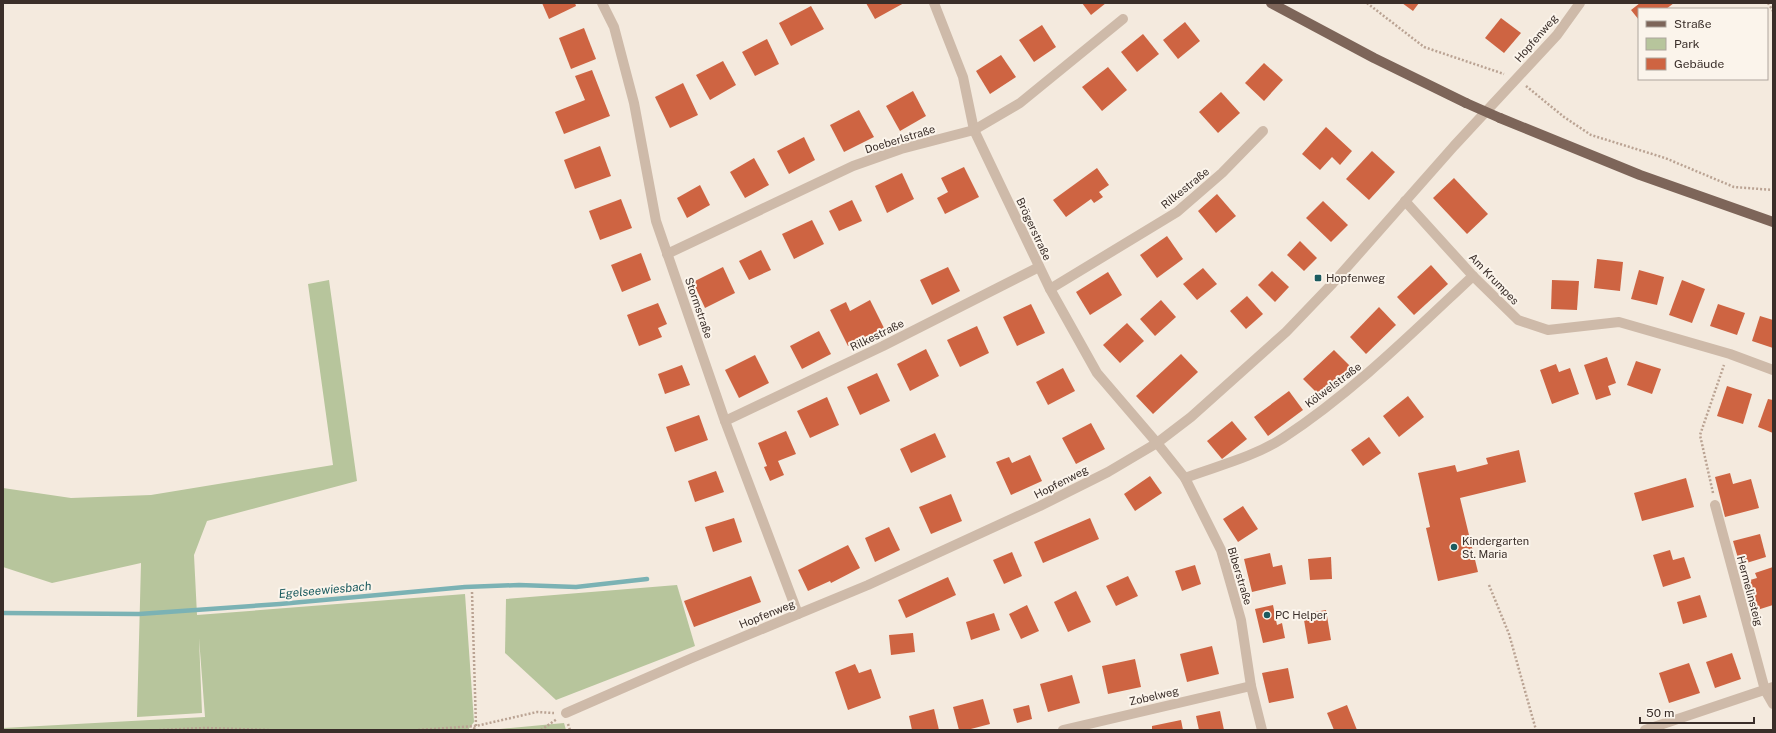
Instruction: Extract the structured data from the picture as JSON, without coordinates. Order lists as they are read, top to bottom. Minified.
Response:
{"streets":{"street":["Hopfenweg","Doeberlstraße","Rilkestraße","Brögerstraße","Am Krumpes","Stormstraße","Kölwelstraße","Biberstraße","Hermelinsteig","Zobelweg"]},"crossings":[["Hopfenweg","Brögerstraße"],["Hopfenweg","Am Krumpes"],["Hopfenweg","Stormstraße"],["Hopfenweg","Biberstraße"],["Doeberlstraße","Brögerstraße"],["Doeberlstraße","Stormstraße"],["Rilkestraße","Brögerstraße"],["Rilkestraße","Stormstraße"],["Brögerstraße","Biberstraße"],["Am Krumpes","Kölwelstraße"],["Kölwelstraße","Biberstraße"],["Biberstraße","Zobelweg"]],"water":["Egelseewiesbach"],"places":{"transit":["Hopfenweg"],"other":["Kindergarten St. Maria","PC Helper"]},"legend":["Straße","Park","Gebäude"],"scale_bar":"50 m"}
